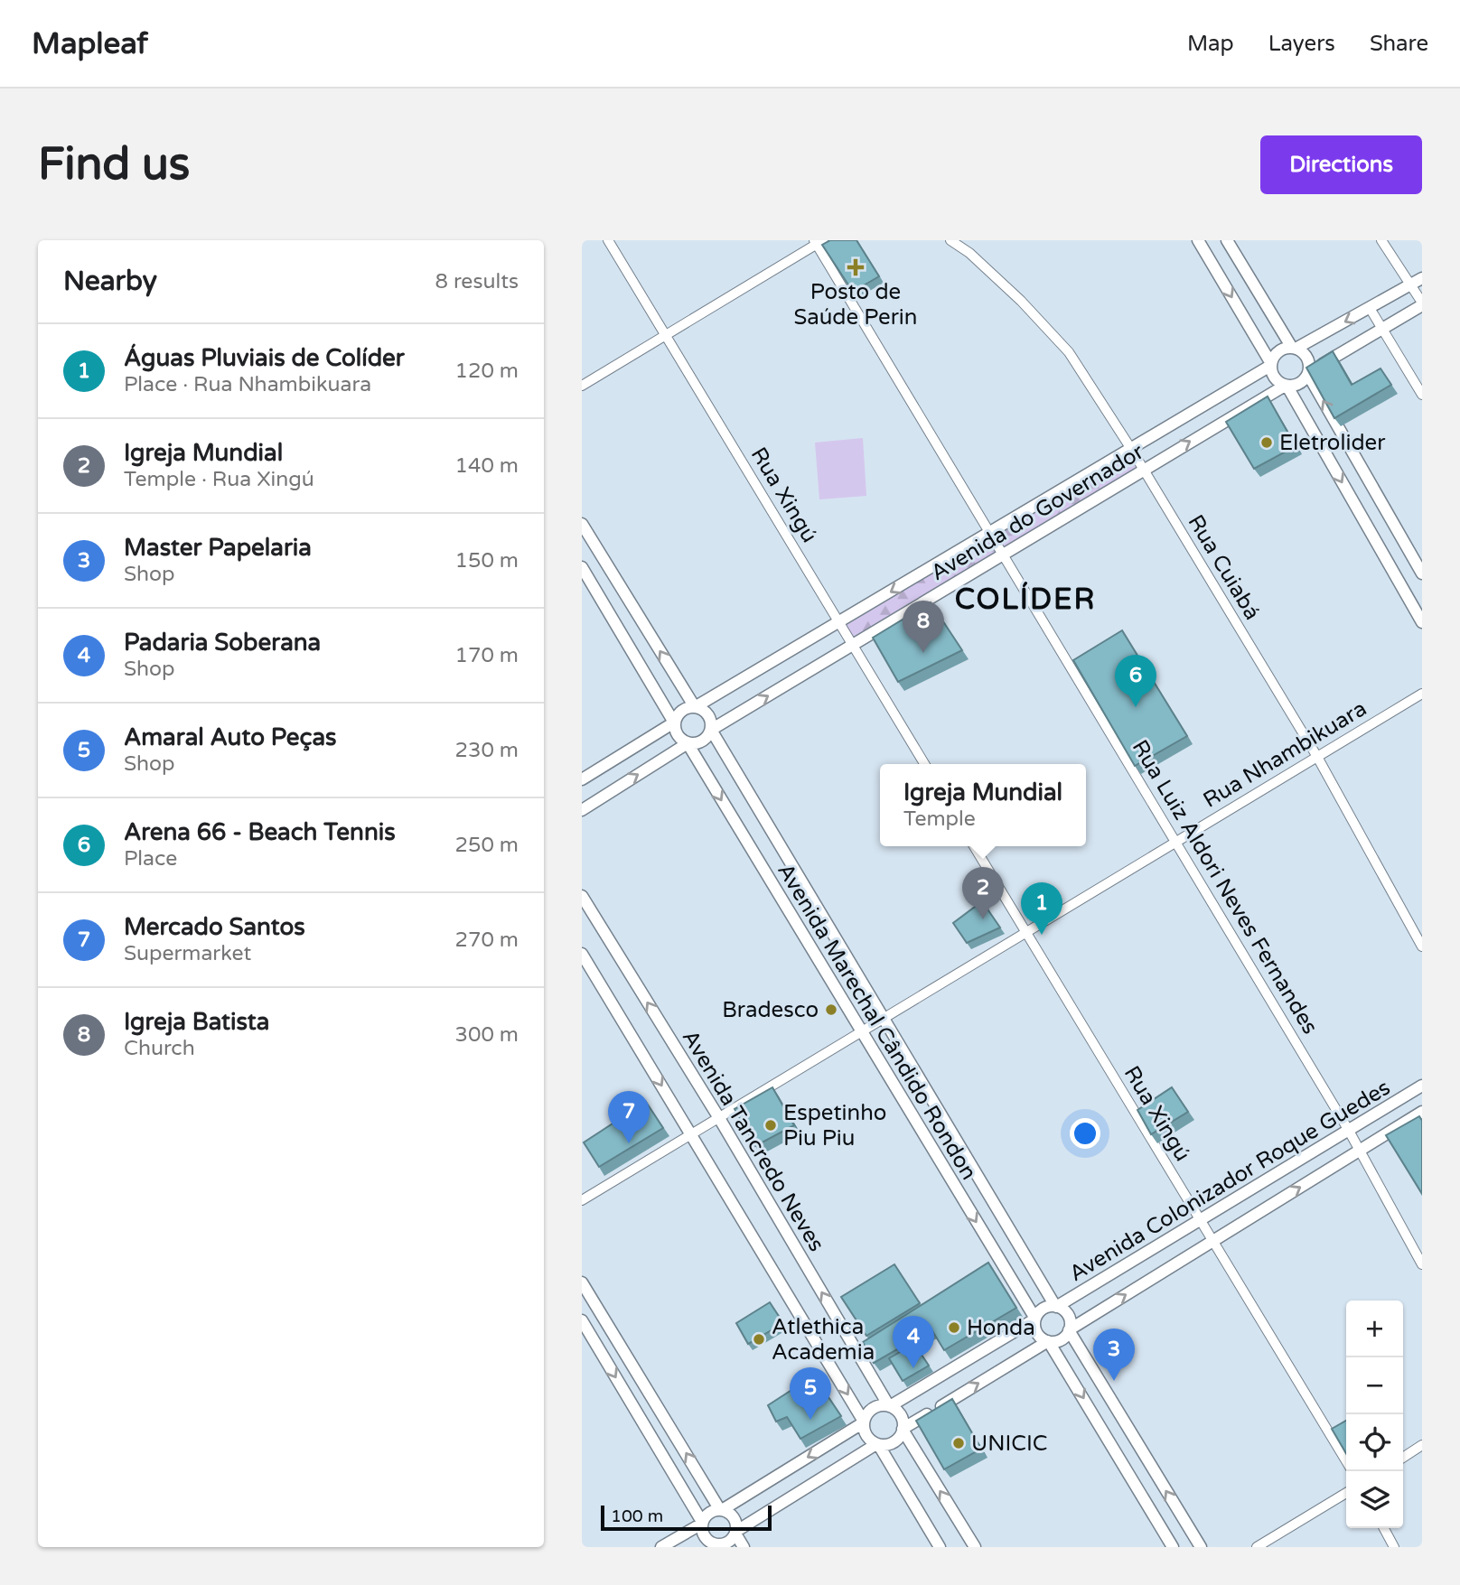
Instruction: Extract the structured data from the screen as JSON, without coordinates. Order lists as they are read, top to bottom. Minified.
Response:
{"streets":{"street":["Rua Xingú","Avenida do Governador","Rua Cuiabá","Rua Nhambikuara","Rua Luiz Aldori Neves Fernandes","Avenida Marechal Cândido Rondon","Avenida Tancredo Neves","Avenida Colonizador Roque Guedes"]},"crossings":[["Rua Xingú","Avenida do Governador"],["Rua Xingú","Rua Nhambikuara"],["Rua Xingú","Avenida Colonizador Roque Guedes"],["Avenida do Governador","Rua Cuiabá"],["Avenida do Governador","Rua Luiz Aldori Neves Fernandes"],["Avenida do Governador","Avenida Marechal Cândido Rondon"],["Rua Cuiabá","Rua Nhambikuara"],["Rua Nhambikuara","Rua Luiz Aldori Neves Fernandes"],["Rua Nhambikuara","Avenida Marechal Cândido Rondon"],["Rua Nhambikuara","Avenida Tancredo Neves"],["Rua Luiz Aldori Neves Fernandes","Avenida Colonizador Roque Guedes"],["Avenida Marechal Cândido Rondon","Avenida Colonizador Roque Guedes"]],"districts":["COLÍDER"],"places":{"health":["Posto de Saúde Perin"],"other":["Eletrolider","Bradesco","Espetinho Piu Piu","Honda","Atlethica Academia","UNICIC"]},"scale_bar":"100 m","page":{"header":"Mapleaf","nav":["Map","Layers","Share"],"buttons":"Directions","title":"Find us","heading":["Nearby","8 results"],"list":[{"mark":"1","name":"Águas Pluviais de Colíder","note":"Place · Rua Nhambikuara","value":"120 m"},{"mark":"2","name":"Igreja Mundial","note":"Temple · Rua Xingú","value":"140 m"},{"mark":"3","name":"Master Papelaria","note":"Shop","value":"150 m"},{"mark":"4","name":"Padaria Soberana","note":"Shop","value":"170 m"},{"mark":"5","name":"Amaral Auto Peças","note":"Shop","value":"230 m"},{"mark":"6","name":"Arena 66 - Beach Tennis","note":"Place","value":"250 m"},{"mark":"7","name":"Mercado Santos","note":"Supermarket","value":"270 m"},{"mark":"8","name":"Igreja Batista","note":"Church","value":"300 m"}],"pins":["8","6","2","1","7","4","3","5"],"popup":["Igreja Mundial","Temple"],"map_buttons":["+","−"],"scale":"100 m"}}
